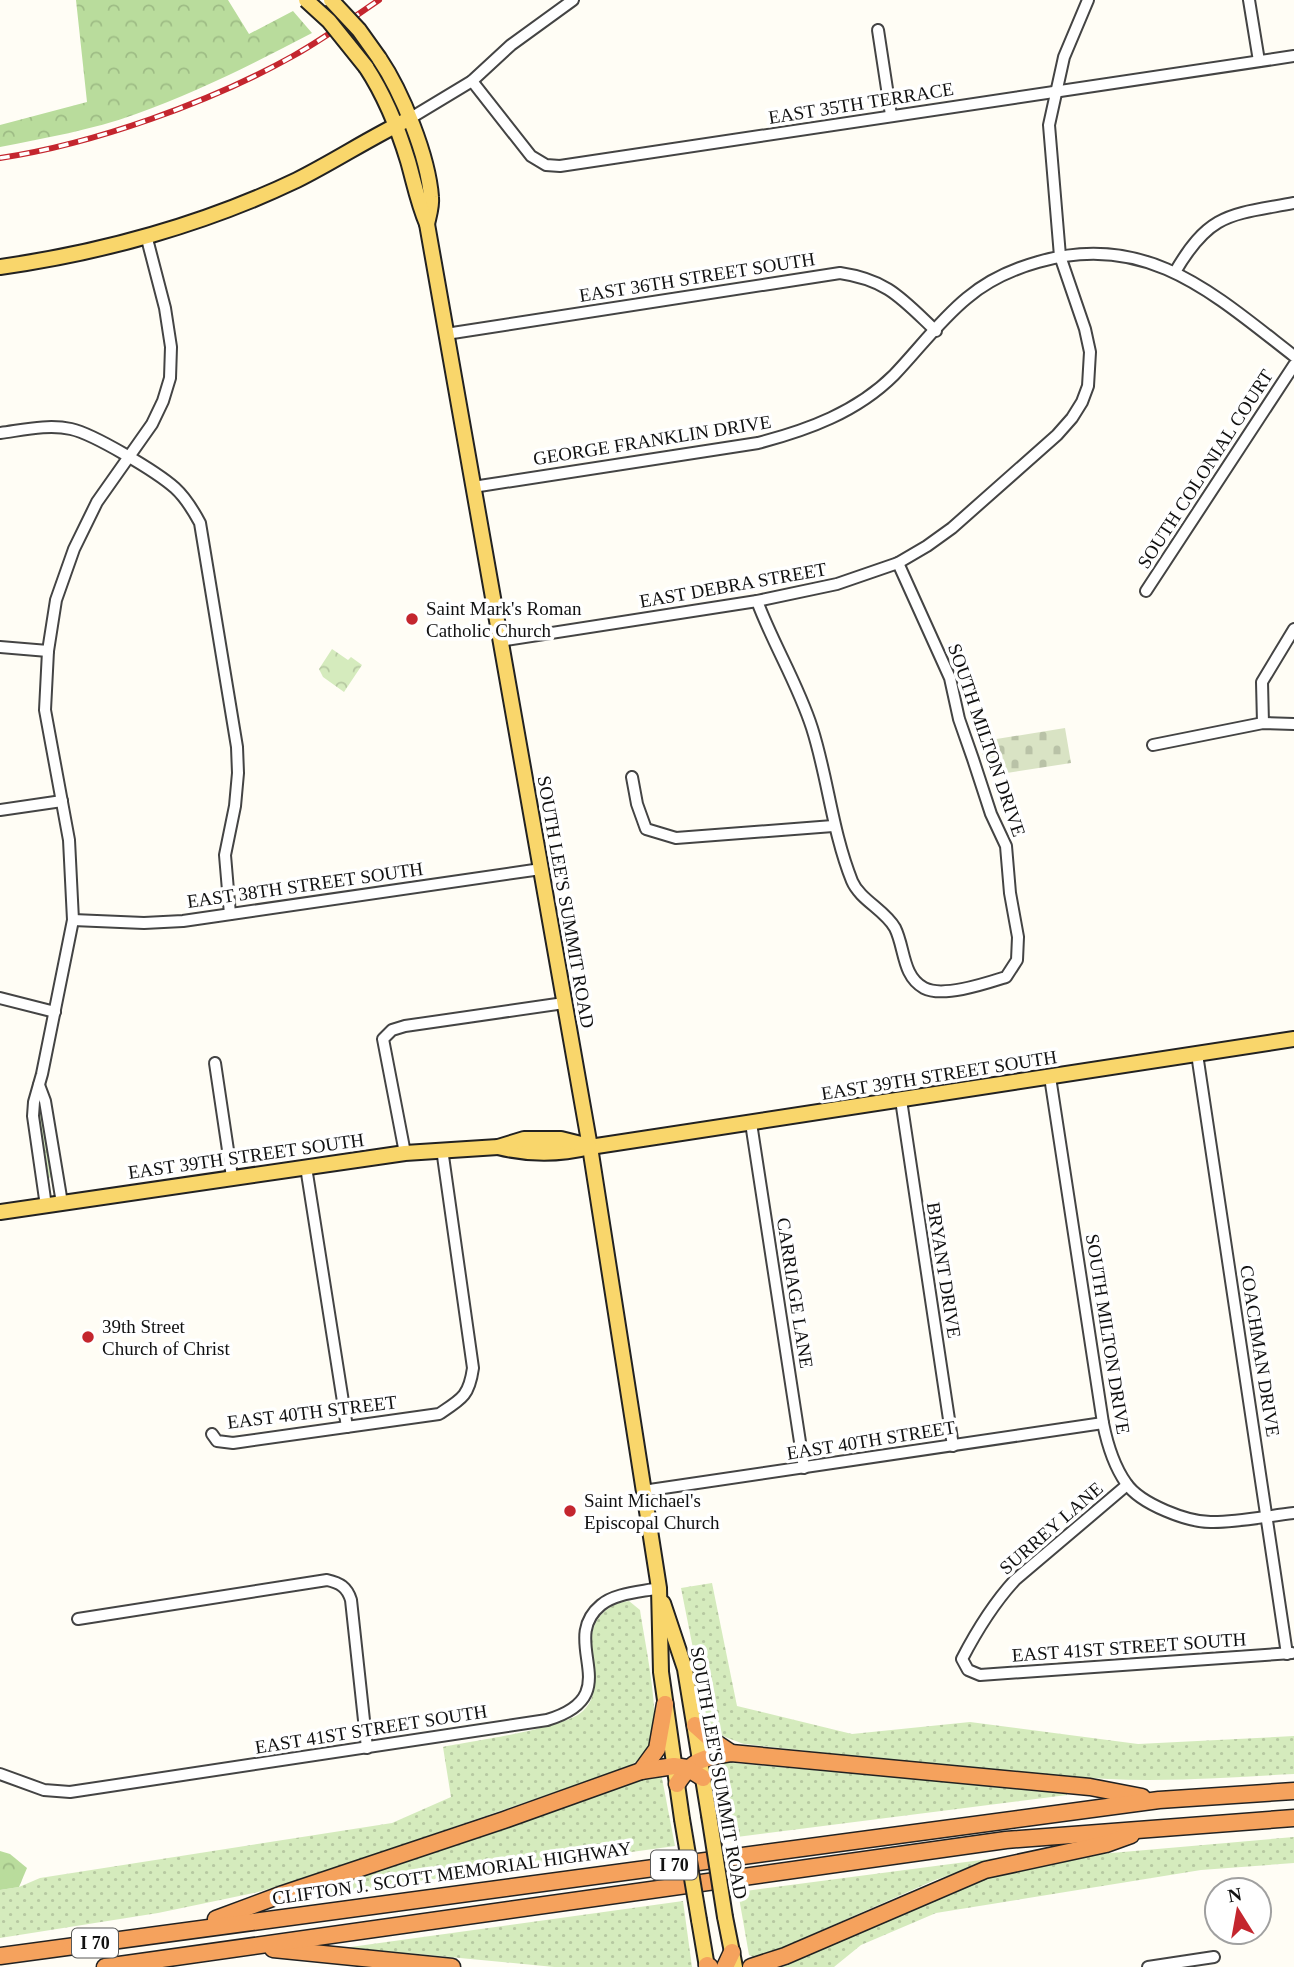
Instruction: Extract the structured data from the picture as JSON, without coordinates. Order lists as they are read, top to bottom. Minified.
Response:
{"streets":{"highway":["I 70","CLIFTON J. SCOTT MEMORIAL HIGHWAY"],"main road":["SOUTH LEE'S SUMMIT ROAD","EAST 39TH STREET SOUTH"],"street":["EAST 35TH TERRACE","EAST 36TH STREET SOUTH","GEORGE FRANKLIN DRIVE","SOUTH COLONIAL COURT","EAST DEBRA STREET","SOUTH MILTON DRIVE","EAST 38TH STREET SOUTH","BRYANT DRIVE","CARRIAGE LANE","COACHMAN DRIVE","EAST 40TH STREET","SURREY LANE","EAST 41ST STREET SOUTH"]},"crossings":[["EAST 35TH TERRACE","EAST DEBRA STREET"],["EAST 36TH STREET SOUTH","GEORGE FRANKLIN DRIVE"],["EAST 36TH STREET SOUTH","SOUTH LEE'S SUMMIT ROAD"],["GEORGE FRANKLIN DRIVE","EAST DEBRA STREET"],["GEORGE FRANKLIN DRIVE","SOUTH LEE'S SUMMIT ROAD"],["EAST DEBRA STREET","SOUTH MILTON DRIVE"],["EAST DEBRA STREET","SOUTH LEE'S SUMMIT ROAD"],["SOUTH MILTON DRIVE","EAST 39TH STREET SOUTH"],["SOUTH MILTON DRIVE","COACHMAN DRIVE"],["SOUTH MILTON DRIVE","EAST 40TH STREET"],["SOUTH MILTON DRIVE","SURREY LANE"],["EAST 38TH STREET SOUTH","SOUTH LEE'S SUMMIT ROAD"],["SOUTH LEE'S SUMMIT ROAD","EAST 39TH STREET SOUTH"],["SOUTH LEE'S SUMMIT ROAD","EAST 40TH STREET"],["SOUTH LEE'S SUMMIT ROAD","EAST 41ST STREET SOUTH"],["EAST 39TH STREET SOUTH","BRYANT DRIVE"],["EAST 39TH STREET SOUTH","CARRIAGE LANE"],["EAST 39TH STREET SOUTH","COACHMAN DRIVE"],["EAST 39TH STREET SOUTH","EAST 40TH STREET"],["BRYANT DRIVE","EAST 40TH STREET"],["CARRIAGE LANE","EAST 40TH STREET"],["COACHMAN DRIVE","EAST 41ST STREET SOUTH"],["SURREY LANE","EAST 41ST STREET SOUTH"],["I 70","CLIFTON J. SCOTT MEMORIAL HIGHWAY"]],"places":["Saint Mark's Roman Catholic Church","39th Street Church of Christ","Saint Michael's Episcopal Church"],"north":"top"}
